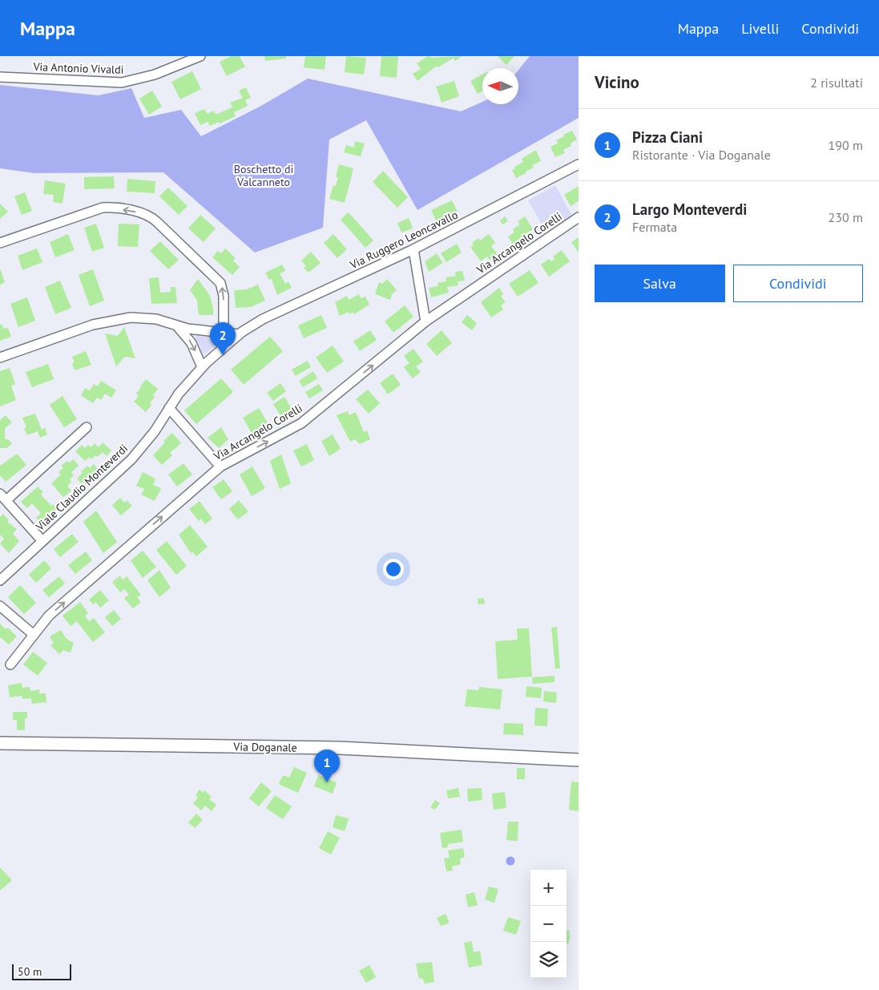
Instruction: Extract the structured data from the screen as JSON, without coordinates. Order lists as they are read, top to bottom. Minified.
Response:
{"streets":{"main road":["Via Doganale"],"street":["Via Antonio Vivaldi","Via Ruggero Leoncavallo","Via Arcangelo Corelli","Viale Claudio Monteverdi"]},"crossings":[["Via Ruggero Leoncavallo","Viale Claudio Monteverdi"]],"one_way":["Via Arcangelo Corelli"],"parks":["Boschetto di Valcanneto"],"scale_bar":"50 m","north":"left","page":{"header":"Mappa","nav":["Mappa","Livelli","Condividi"],"heading":["Vicino","2 risultati"],"list":[{"mark":"1","name":"Pizza Ciani","note":"Ristorante · Via Doganale","value":"190 m"},{"mark":"2","name":"Largo Monteverdi","note":"Fermata","value":"230 m"}],"buttons":["Salva","Condividi"],"pins":["2","1"],"map_buttons":["+","−"],"scale":"50 m"}}
